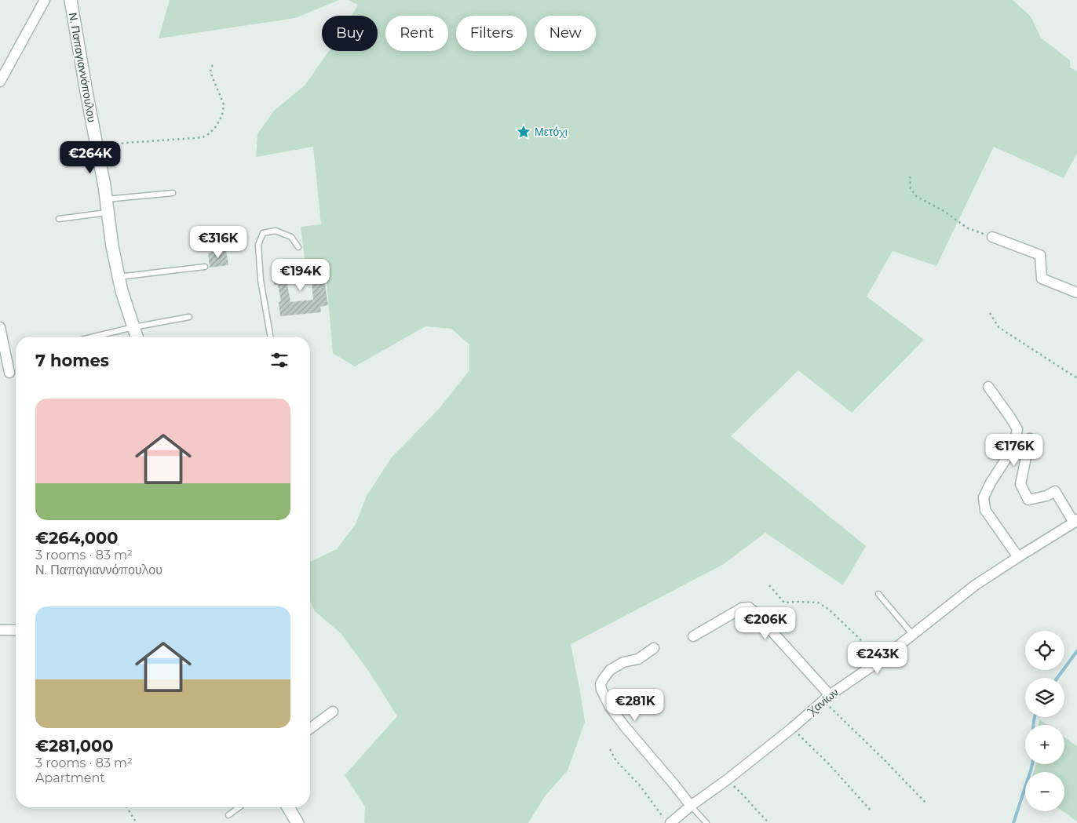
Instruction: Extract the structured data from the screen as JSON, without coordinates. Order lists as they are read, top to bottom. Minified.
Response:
{"streets":{"street":["Ν. Παπαγιαννόπουλου","Χανίων"]},"places":{"place":["Μετόχι"]},"page":{"chip":["Buy","Rent","Filters","New"],"price":["€264K","€316K","€194K","€176K","€206K","€243K","€281K"],"heading":"7 homes","list":[{"name":"€264,000","note":"3 rooms · 83 m² · Ν. Παπαγιαννόπουλου"},{"name":"€281,000","note":"3 rooms · 83 m² · Apartment"}],"map_buttons":["+","−"]}}
